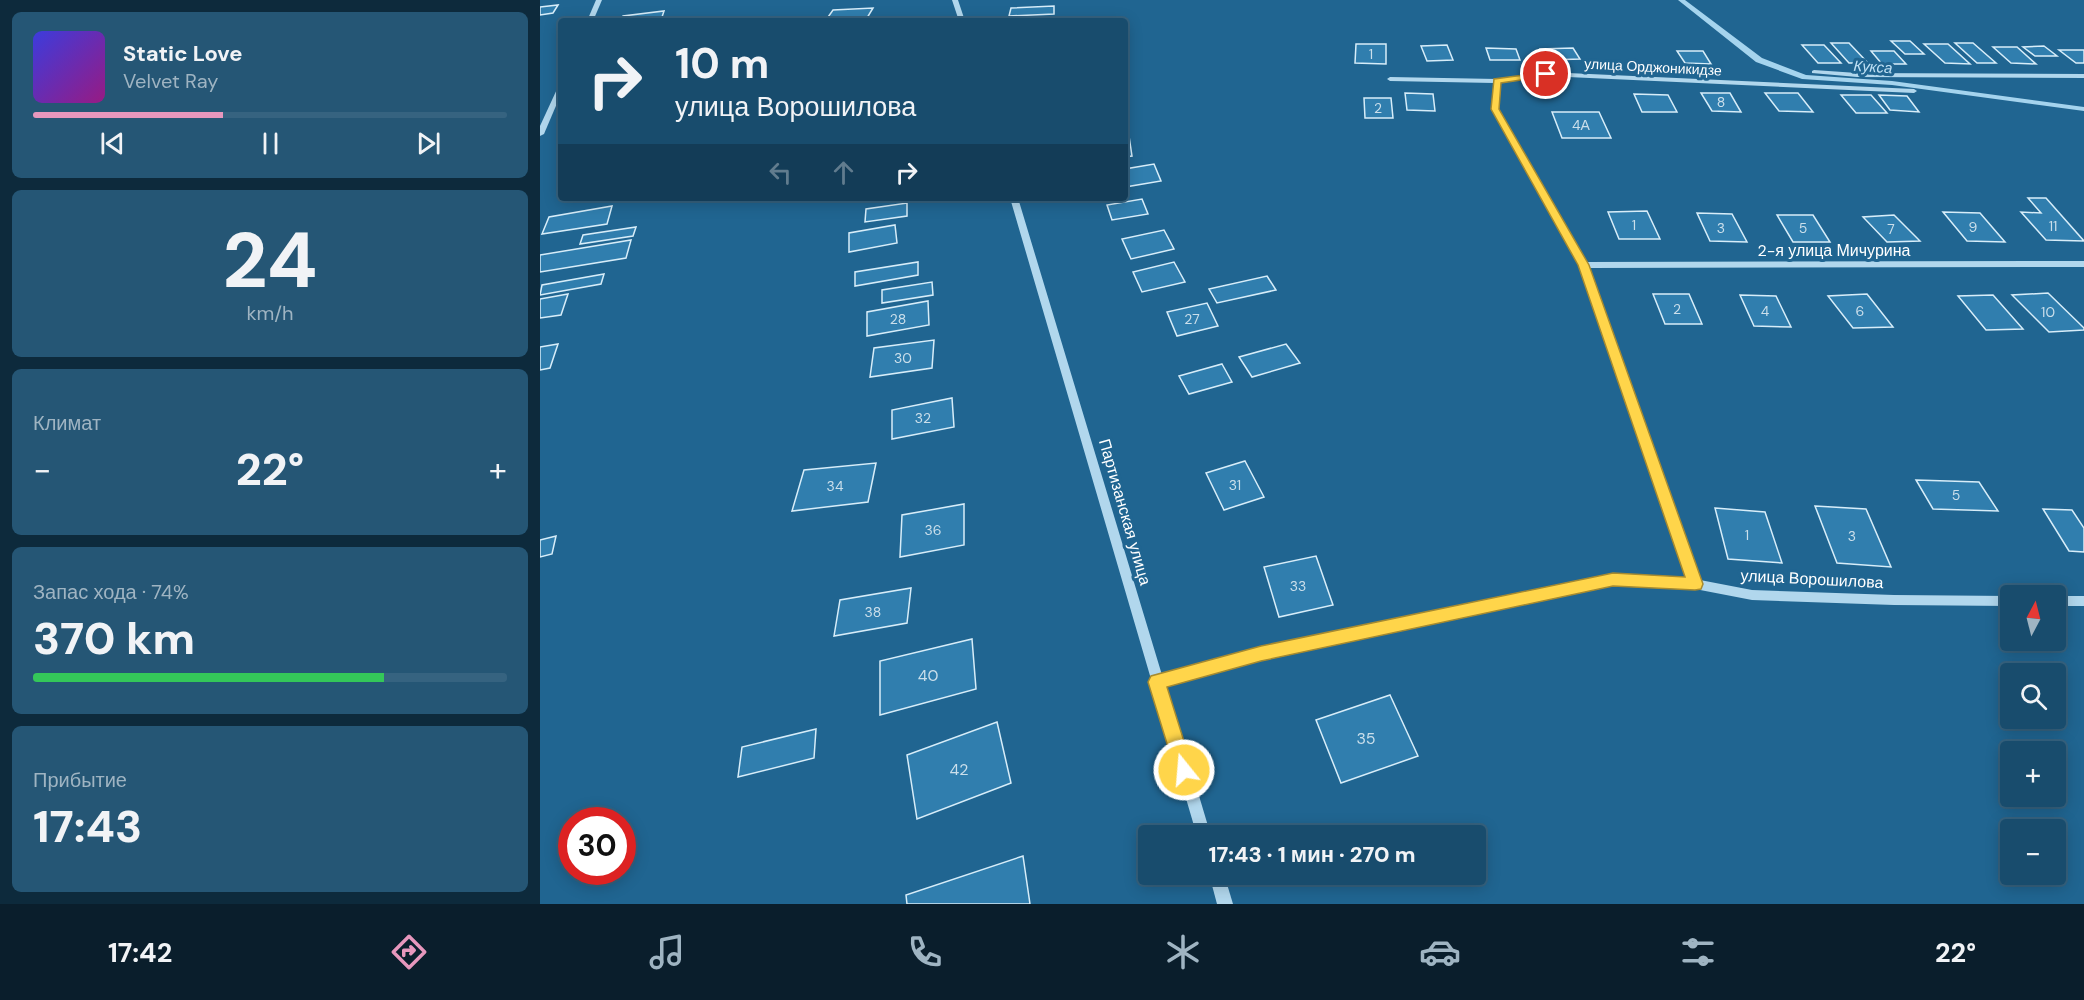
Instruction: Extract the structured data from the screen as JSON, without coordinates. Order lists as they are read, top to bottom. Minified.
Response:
{"streets":{"street":["улица Орджоникидзе","2-я улица Мичурина","Партизанская улица","улица Ворошилова"]},"crossings":[["Партизанская улица","улица Ворошилова"]],"water":["Кукса"],"house_numbers":["1","8","2","4А","1","11","9","3","5","7","2","4","6","10","28","27","30","32","31","34","5","36","1","3","33","38","40","35","42"],"north":"top","page":{"turn":["10 m","улица Ворошилова"],"song":["Static Love","Velvet Ray"],"tile":[["24","km/h"],"Климат",["Запас хода · 74%","370 km"],["Прибытие","17:43"]],"heat":["−","22°","+"],"map_buttons":["+","−"],"limit":"30","trip":"17:43 · 1 мин · 270 m","tabs":["17:42","22°"]}}
